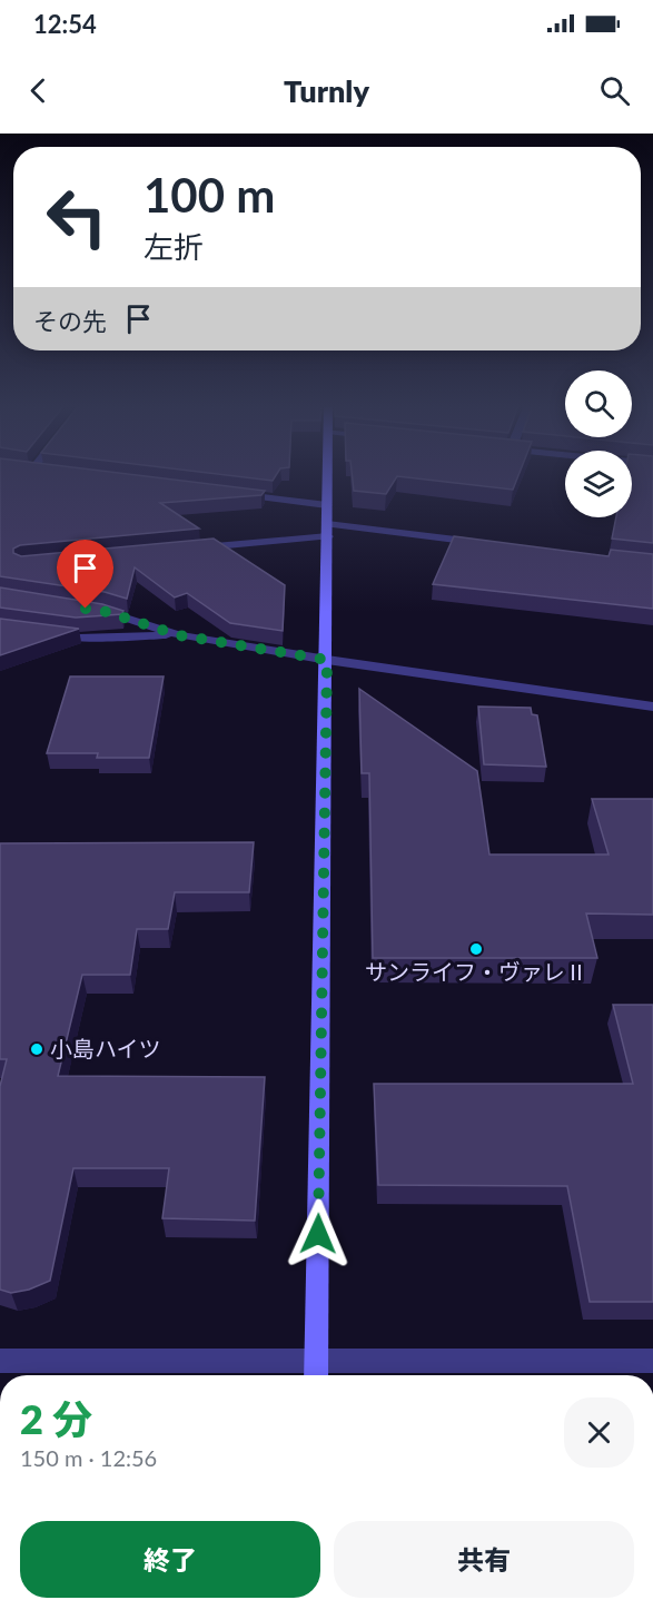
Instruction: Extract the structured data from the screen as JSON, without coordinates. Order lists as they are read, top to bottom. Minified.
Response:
{"places":["サンライフ・ヴァレⅡ","小島ハイツ"],"page":{"status":"12:54","header":"Turnly","turn":["100 m","左折"],"then":"その先","heading":["2 分","150 m · 12:56"],"buttons":["終了","共有"]}}
